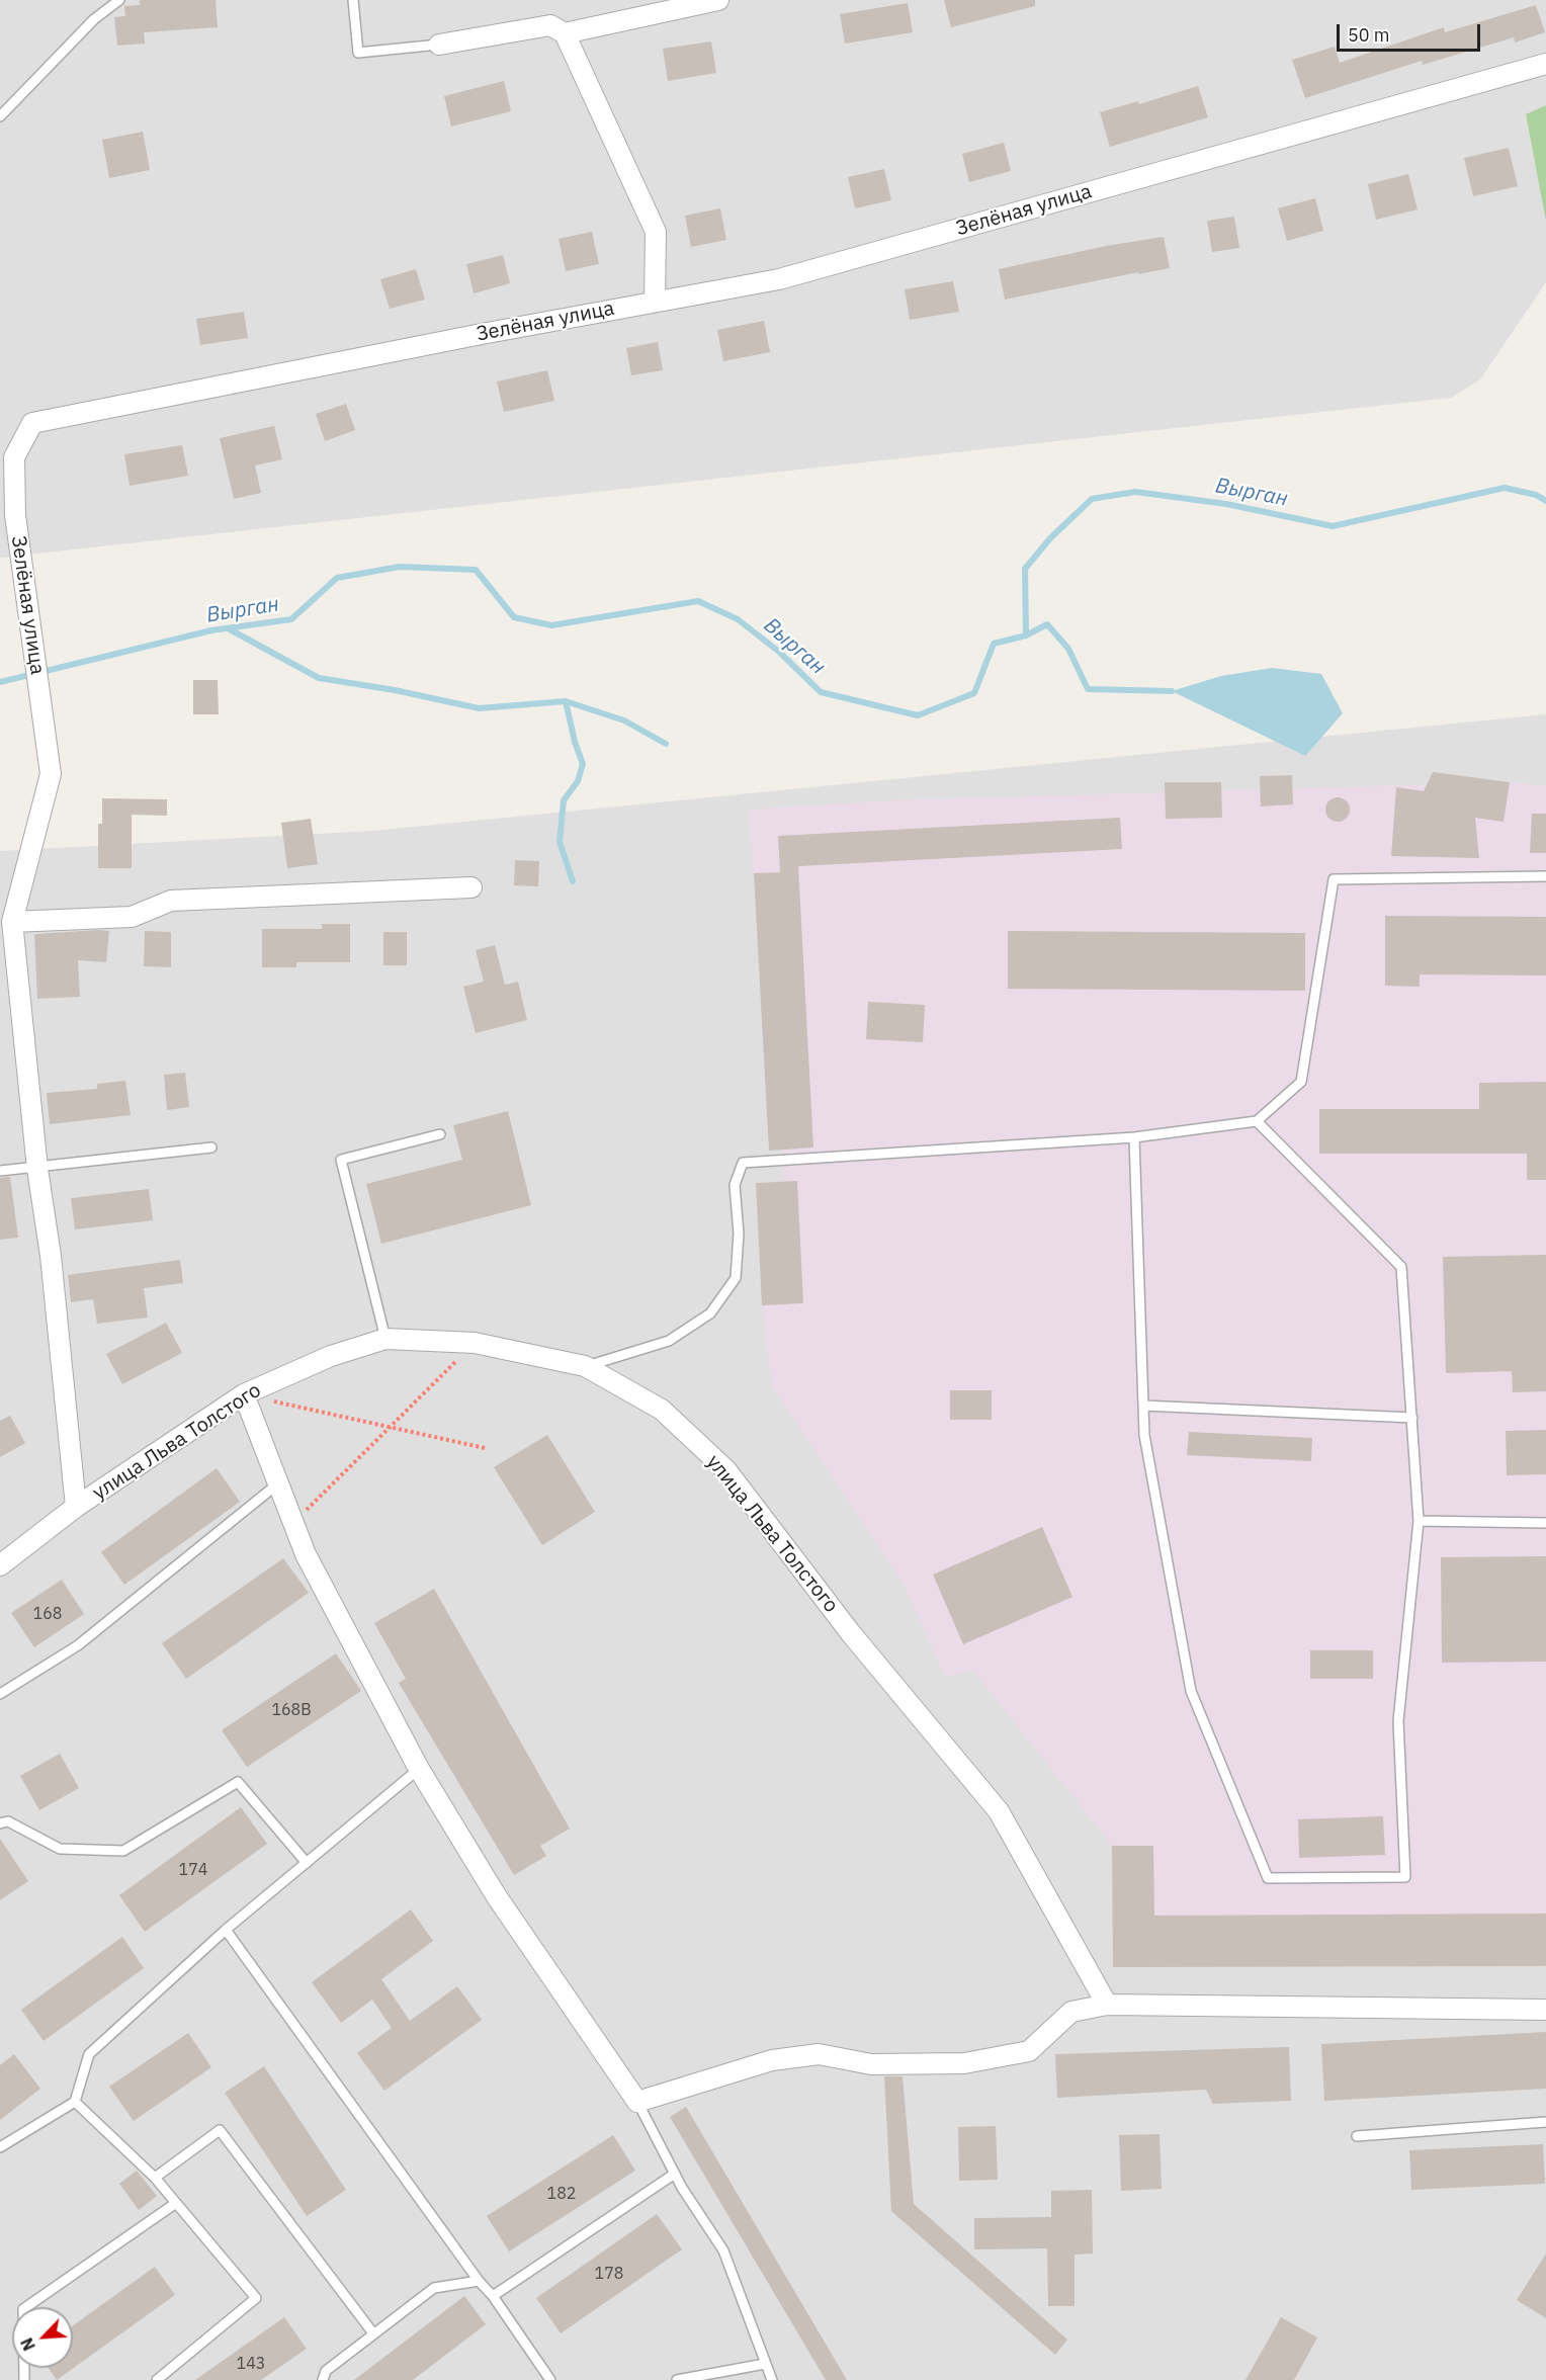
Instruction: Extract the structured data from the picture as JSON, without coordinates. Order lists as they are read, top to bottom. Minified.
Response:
{"streets":{"street":["Зелёная улица","улица Льва Толстого"]},"water":["Вырган"],"house_numbers":["168","168В","174","182","178","143"],"scale_bar":"50 m","north":"bottom left"}
